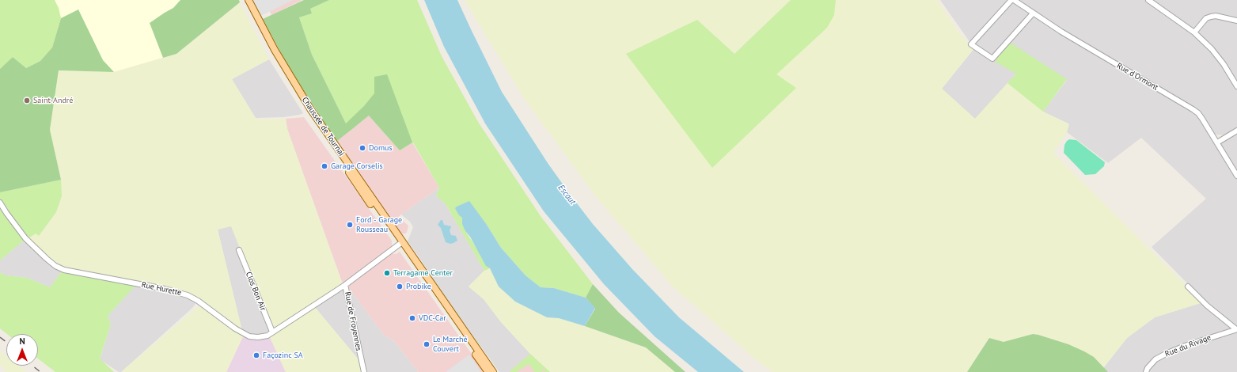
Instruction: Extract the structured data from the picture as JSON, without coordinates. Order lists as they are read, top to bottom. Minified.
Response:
{"streets":{"main road":["Chaussée de Tournai"],"street":["Rue d'Ormont","Rue Hurette","Clos Bon Air","Rue de Froyennes","Rue du Rivage"]},"crossings":[["Chaussée de Tournai","Rue de Froyennes"],["Rue Hurette","Clos Bon Air"],["Rue Hurette","Rue de Froyennes"]],"water":["Escaut"],"places":["Saint-André","Domus","Garage Corselis","Ford - Garage Rousseau","Terragame Center","Probike","VDC-Car","Le Marché Couvert","Façozinc SA"],"north":"top"}
